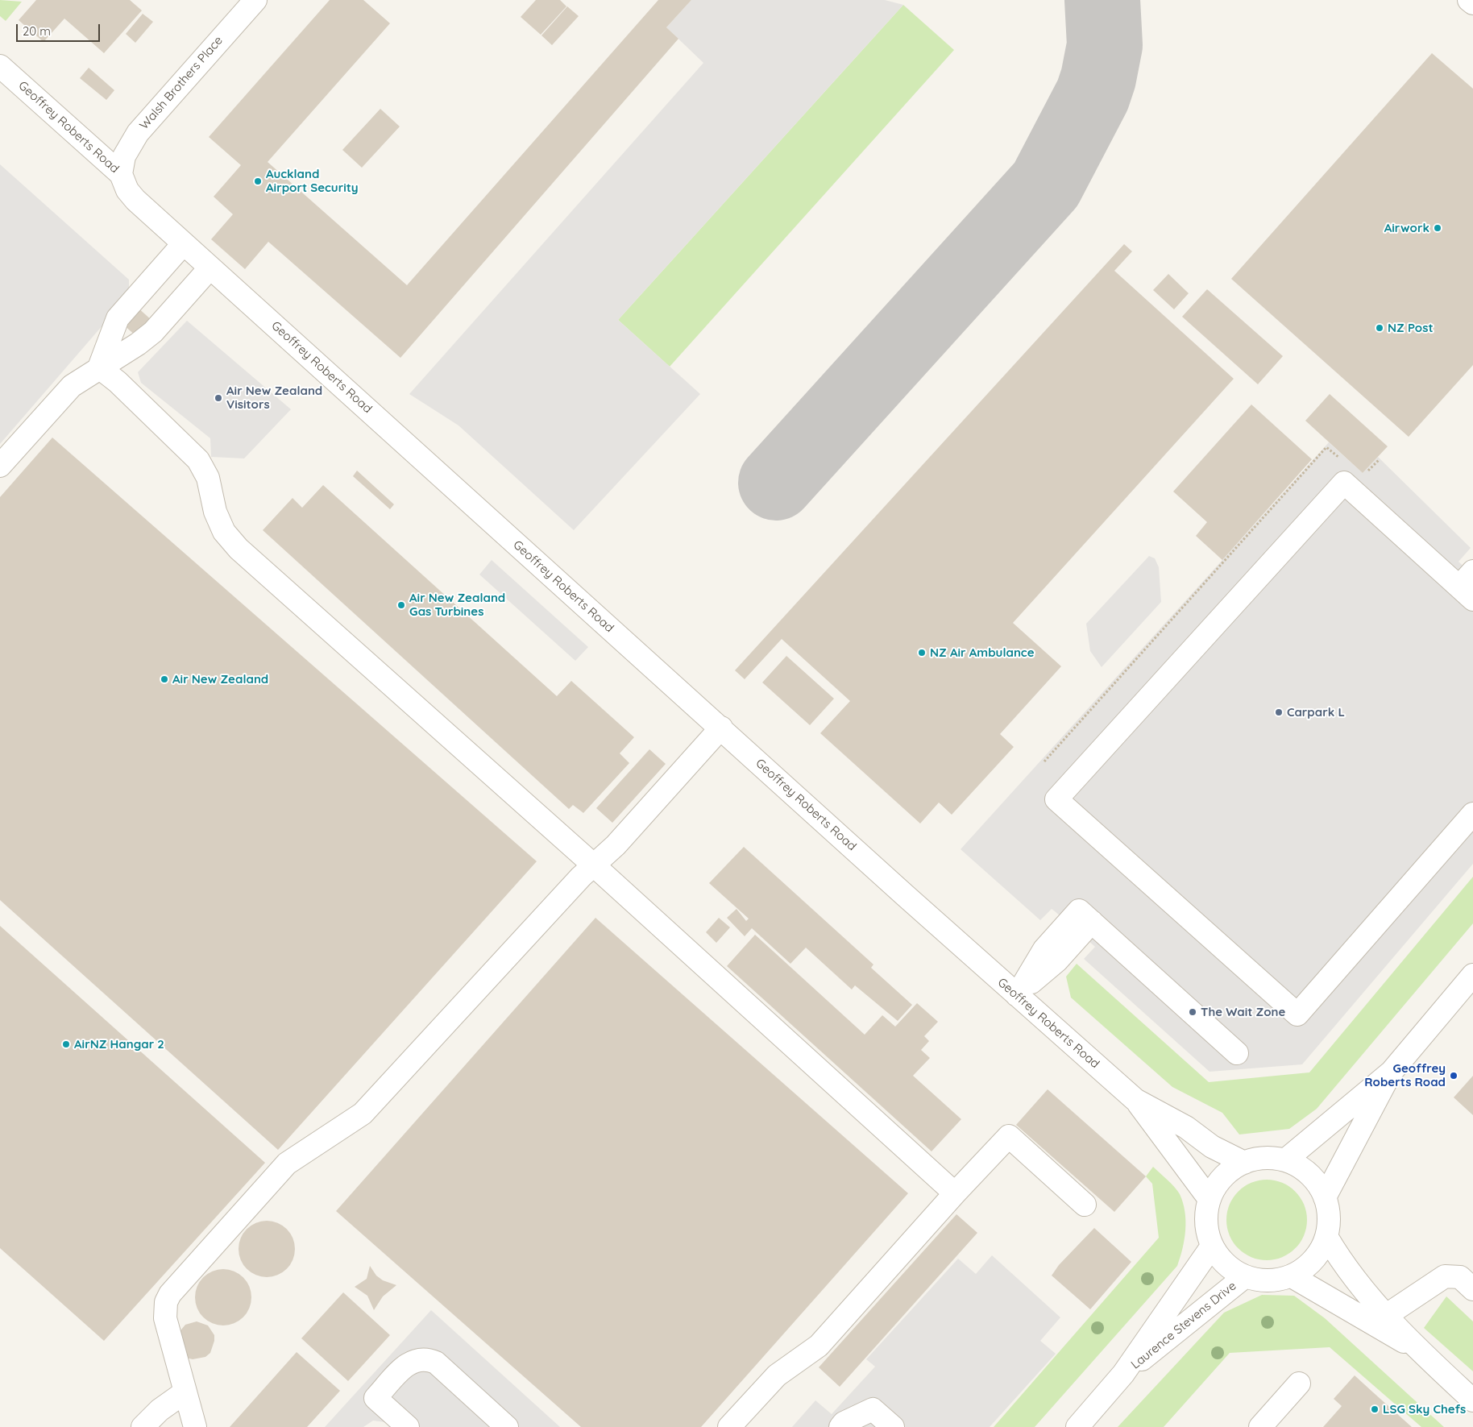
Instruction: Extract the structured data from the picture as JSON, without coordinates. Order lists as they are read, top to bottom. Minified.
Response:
{"streets":{"street":["Walsh Brothers Place","Geoffrey Roberts Road","Laurence Stevens Drive"]},"crossings":[["Walsh Brothers Place","Geoffrey Roberts Road"],["Geoffrey Roberts Road","Laurence Stevens Drive"]],"places":["Auckland Airport Security","Airwork","NZ Post","Air New Zealand Visitors","Air New Zealand Gas Turbines","NZ Air Ambulance","Air New Zealand","Carpark L","The Wait Zone","AirNZ Hangar 2","Geoffrey Roberts Road","LSG Sky Chefs"],"scale_bar":"20 m"}
